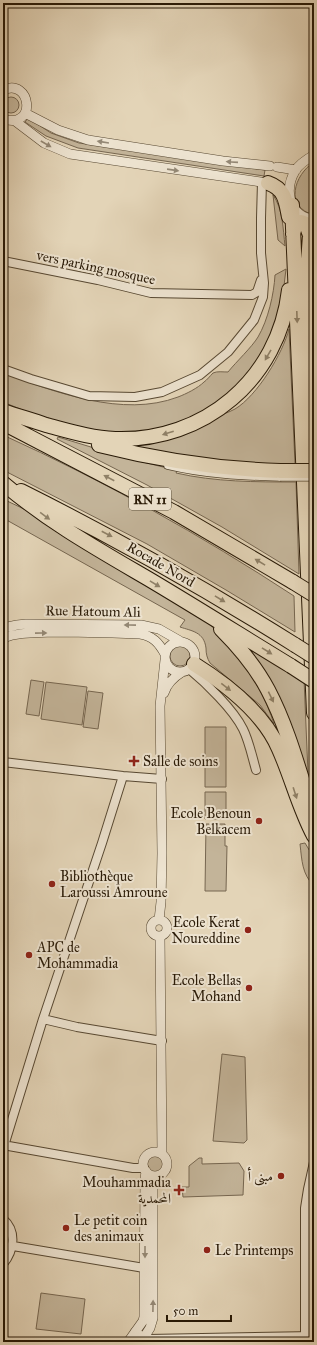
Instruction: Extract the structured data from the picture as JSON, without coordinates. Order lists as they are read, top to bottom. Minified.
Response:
{"streets":{"highway":["RN 11","Rocade Nord"],"street":["vers parking mosquee","Rue Hatoum Ali"]},"places":{"health":["Salle de soins","Mouhammadia المحمدية"],"other":["Ecole Benoun Belkacem","Bibliothèque Laroussi Amroune","Ecole Kerat Noureddine","APC de Mohammadia","Ecole Bellas Mohand","مبنى أ","Le petit coin des animaux","Le Printemps"]},"scale_bar":"50 m"}
